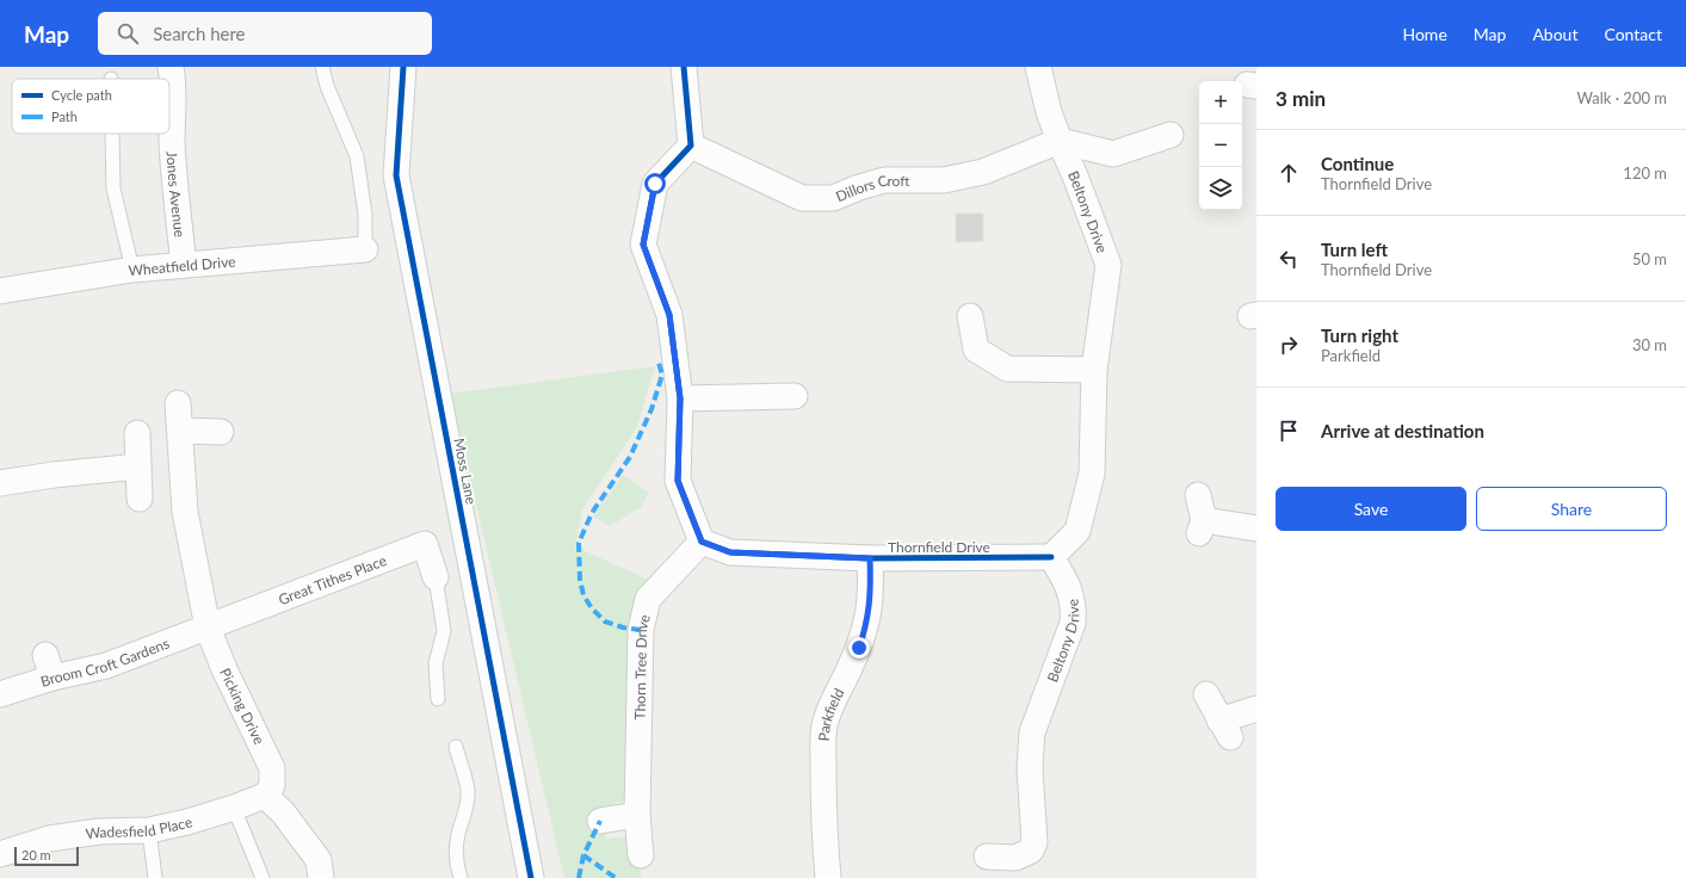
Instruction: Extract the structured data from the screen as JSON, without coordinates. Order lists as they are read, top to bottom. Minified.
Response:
{"streets":{"street":["Dillors Croft","Jones Avenue","Beltony Drive","Wheatfield Drive","Moss Lane","Thornfield Drive","Great Tithes Place","Broom Croft Gardens","Thorn Tree Drive","Picking Drive","Parkfield","Wadesfield Place"]},"crossings":[["Dillors Croft","Beltony Drive"],["Jones Avenue","Wheatfield Drive"],["Beltony Drive","Thornfield Drive"],["Thornfield Drive","Thorn Tree Drive"],["Thornfield Drive","Parkfield"],["Great Tithes Place","Broom Croft Gardens"],["Great Tithes Place","Picking Drive"],["Broom Croft Gardens","Picking Drive"],["Picking Drive","Wadesfield Place"]],"legend":["Cycle path","Path"],"scale_bar":"20 m","page":{"header":"Map","search":"Search here","nav":["Home","Map","About","Contact"],"heading":["3 min","Walk · 200 m"],"map_buttons":["+","−"],"list":[["Continue","Thornfield Drive","120 m"],["Turn left","Thornfield Drive","50 m"],["Turn right","Parkfield","30 m"],"Arrive at destination"],"buttons":["Save","Share"],"scale":"20 m"}}
